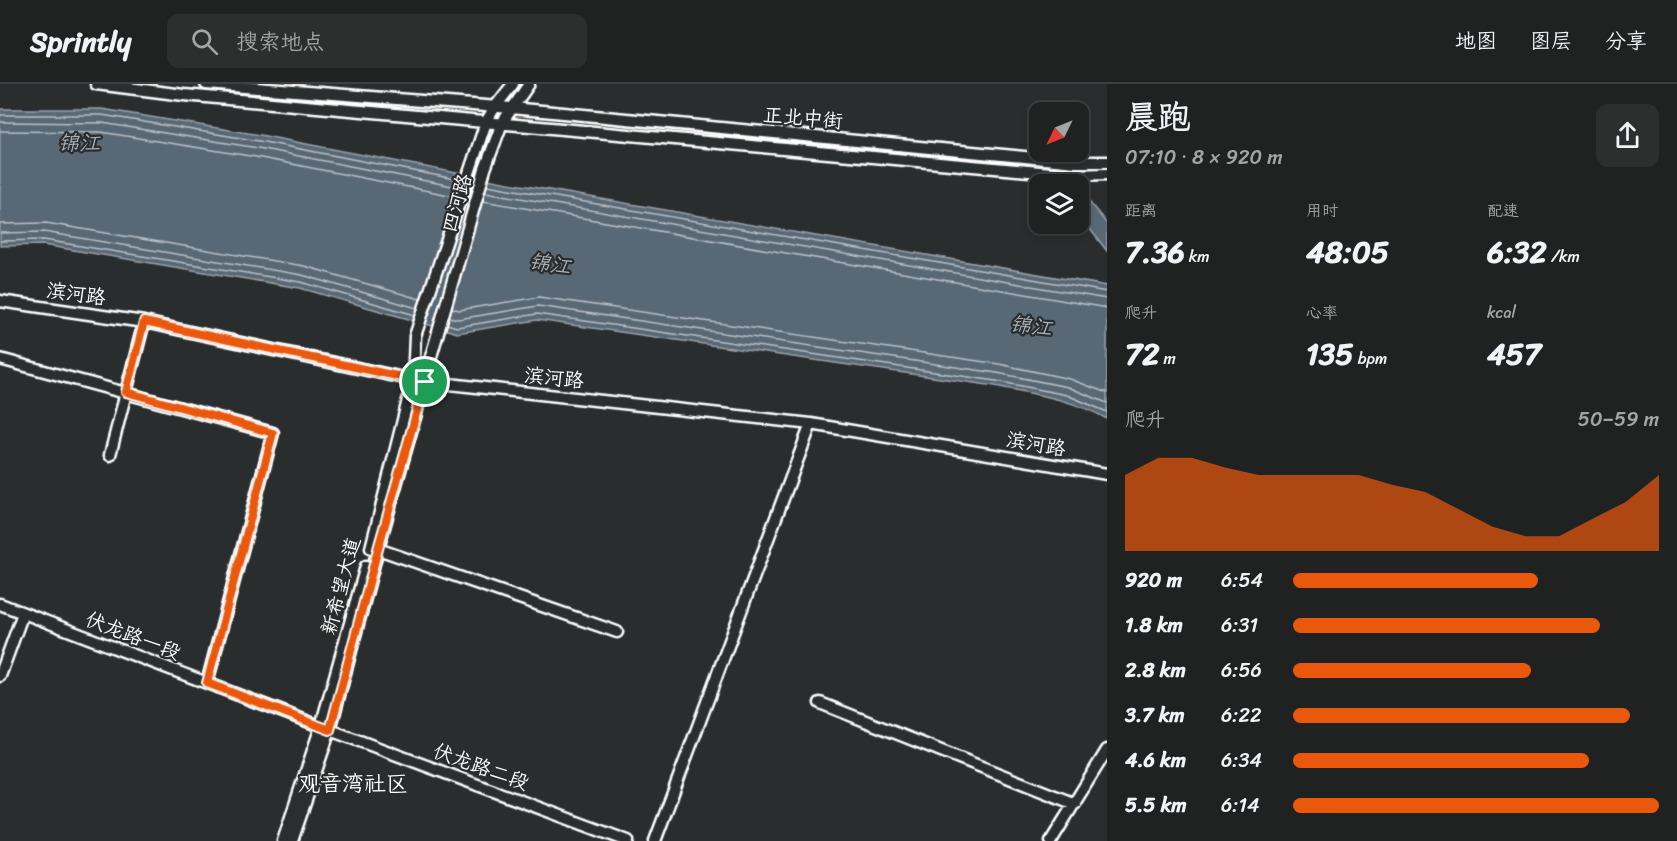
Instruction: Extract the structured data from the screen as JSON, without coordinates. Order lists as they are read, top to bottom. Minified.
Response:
{"streets":{"street":["正北中街","四河路","滨河路","新希望大道","伏龙路一段","伏龙路二段"]},"crossings":[["正北中街","四河路"],["四河路","滨河路"],["四河路","新希望大道"],["四河路","伏龙路一段"],["四河路","伏龙路二段"],["滨河路","新希望大道"],["新希望大道","伏龙路一段"],["新希望大道","伏龙路二段"],["伏龙路一段","伏龙路二段"]],"districts":["观音湾社区"],"water":["锦江"],"north":"bottom left","page":{"header":"Sprintly","search":"搜索地点","nav":["地图","图层","分享"],"heading":["晨跑","07:10 · 8 × 920 m"],"stats":[["距离","7.36 km"],["用时","48:05"],["配速","6:32 /km"],["爬升","72 m"],["心率","135 bpm"],["kcal","457"]],"chart":["爬升","50–59 m"],"list":[{"name":"920 m","note":"6:54"},{"name":"1.8 km","note":"6:31"},{"name":"2.8 km","note":"6:56"},{"name":"3.7 km","note":"6:22"},{"name":"4.6 km","note":"6:34"},{"name":"5.5 km","note":"6:14"}]}}
